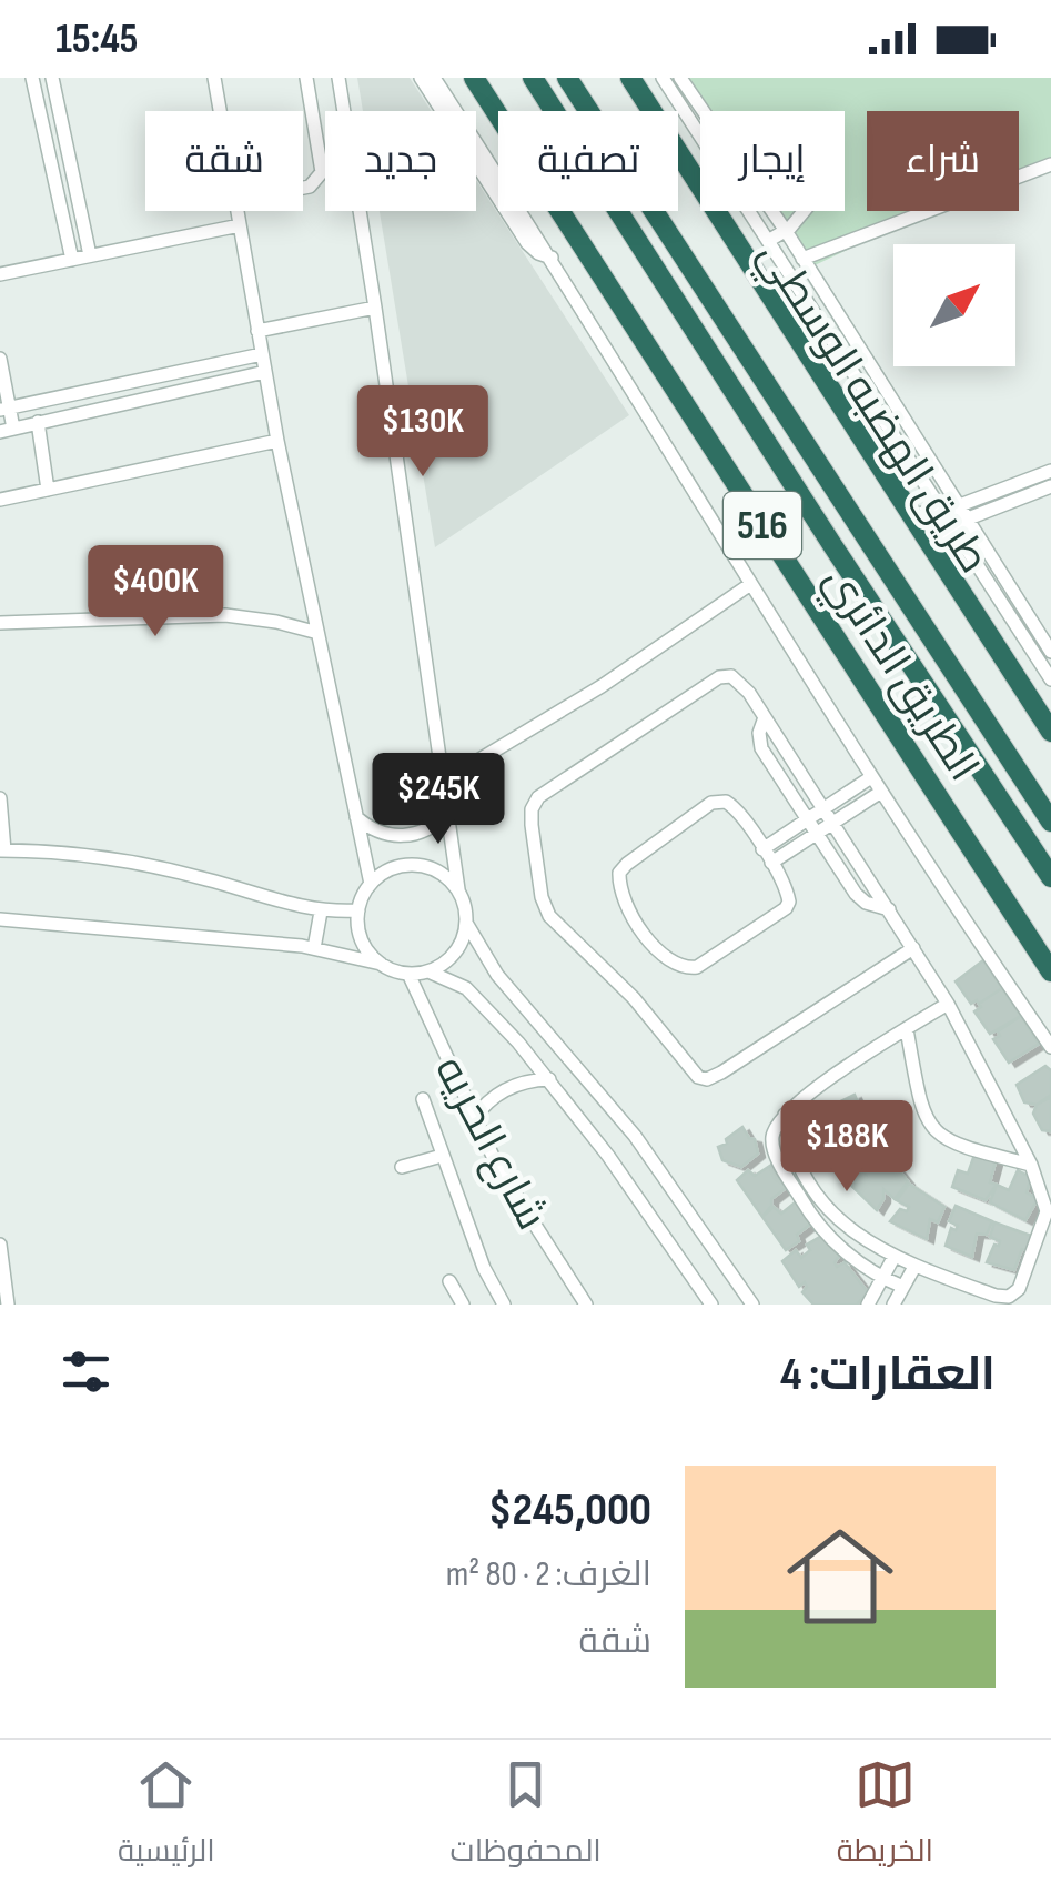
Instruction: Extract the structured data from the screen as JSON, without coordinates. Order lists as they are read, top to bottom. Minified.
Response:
{"streets":{"highway":["516","الطريق الدائري"],"street":["طريق الهضبه الوسطي","شارع الحريه"]},"north":"top right","page":{"status":"15:45","chip":["شراء","إيجار","تصفية","جديد","شقة"],"price":["$130K","$400K","$245K","$188K"],"heading":"العقارات: 4","list":[{"name":"$245,000","note":"الغرف: 2 · 80 m² · شقة"}],"tabs":["الخريطة","المحفوظات","الرئيسية"]}}
